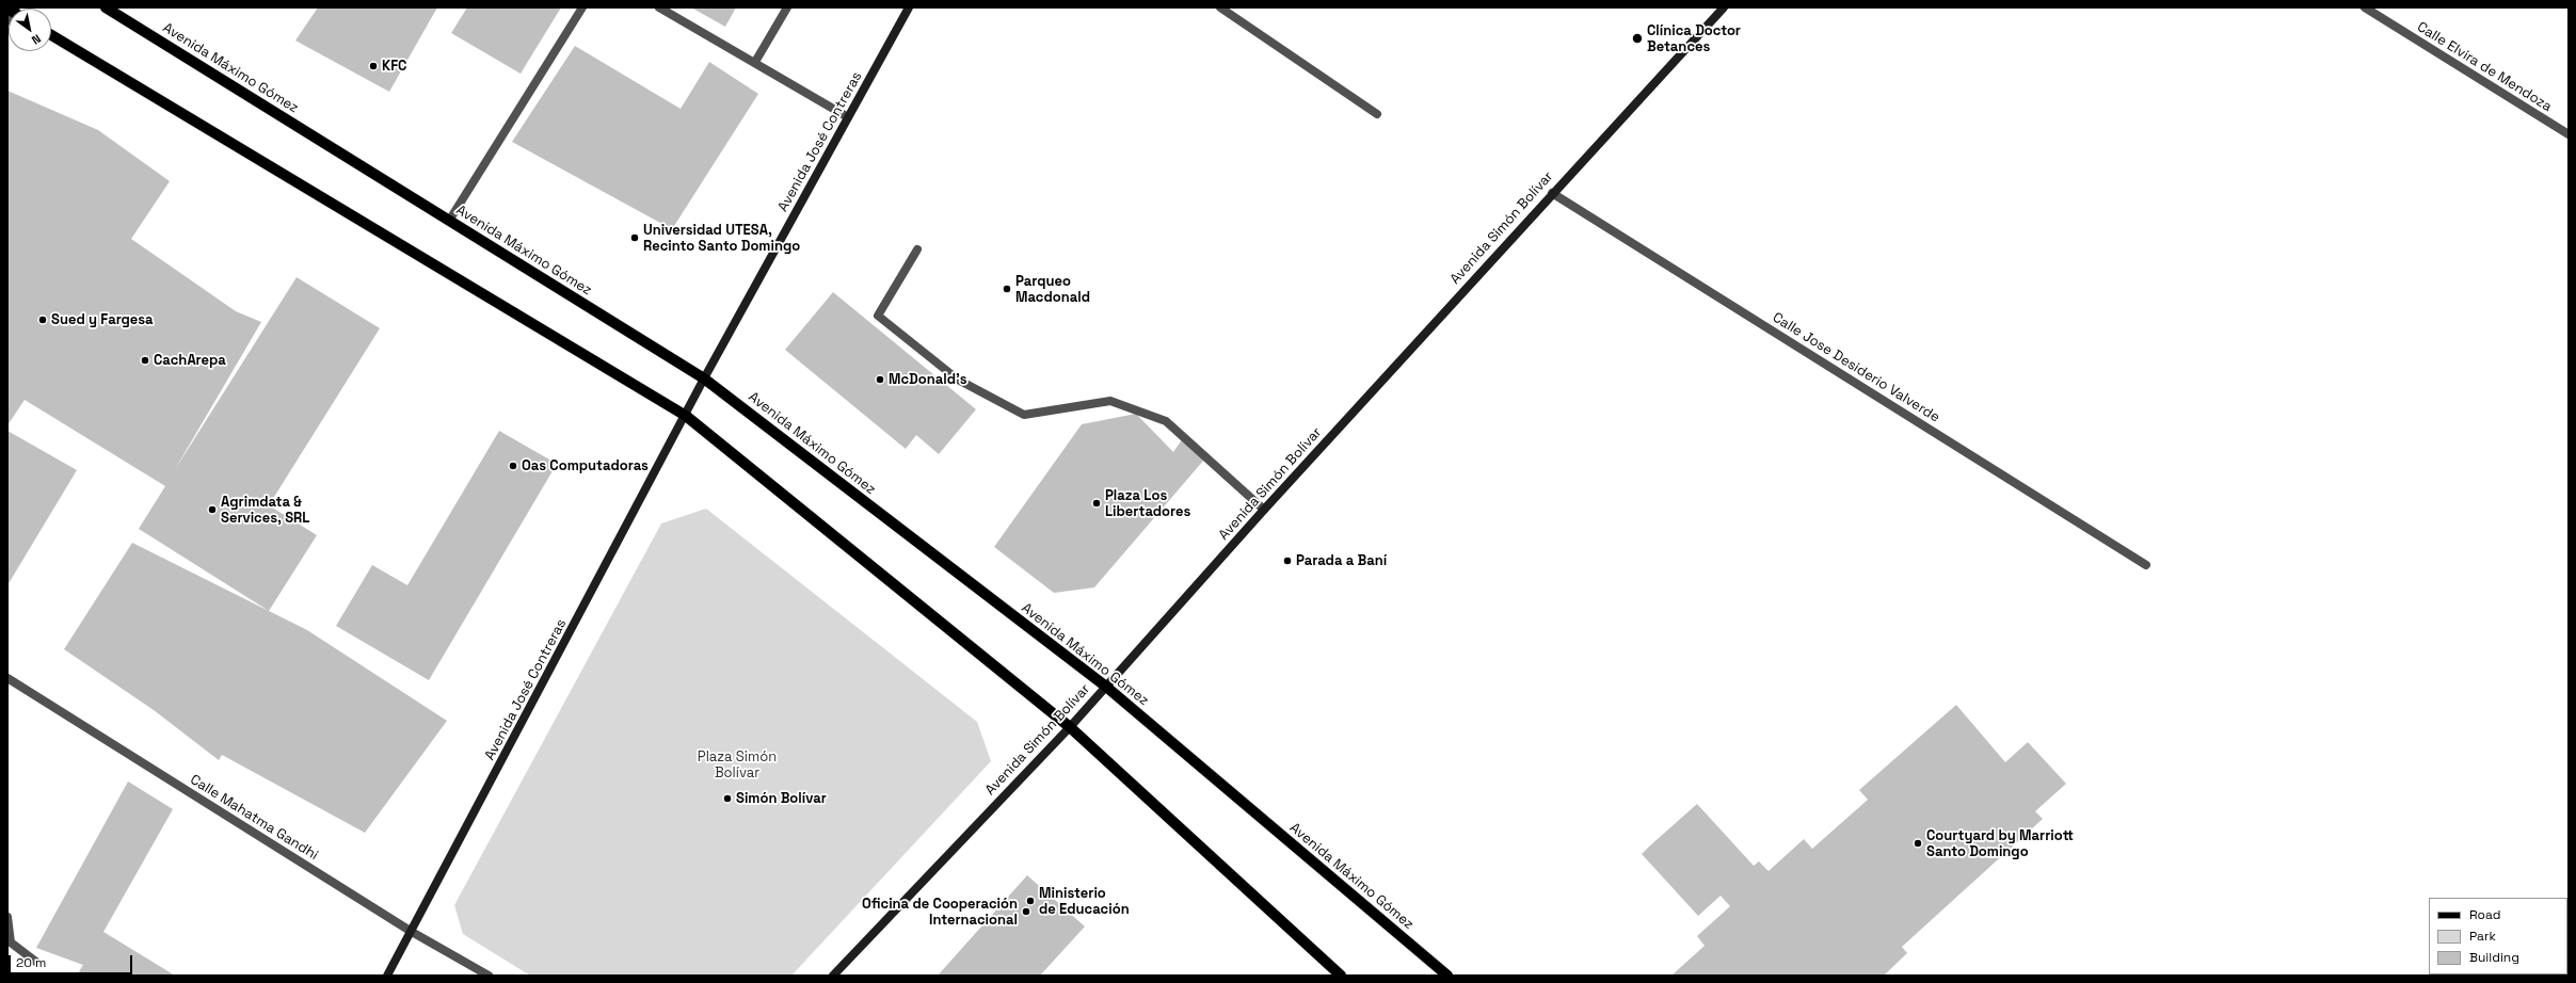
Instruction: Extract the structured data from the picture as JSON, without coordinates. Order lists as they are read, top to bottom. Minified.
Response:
{"streets":{"main road":["Avenida Máximo Gómez","Avenida José Contreras","Avenida Simón Bolívar"],"street":["Calle Elvira de Mendoza","Calle Jose Desiderio Valverde","Calle Mahatma Gandhi"]},"crossings":[["Avenida Máximo Gómez","Avenida José Contreras"],["Avenida Máximo Gómez","Avenida Simón Bolívar"],["Avenida José Contreras","Calle Mahatma Gandhi"],["Avenida Simón Bolívar","Calle Jose Desiderio Valverde"]],"parks":["Plaza Simón Bolívar"],"places":["Clínica Doctor Betances","KFC","Universidad UTESA, Recinto Santo Domingo","Parqueo Macdonald","Sued y Fargesa","CachArepa","McDonald's","Oas Computadoras","Plaza Los Libertadores","Agrimdata & Services, SRL","Parada a Baní","Simón Bolívar","Courtyard by Marriott Santo Domingo","Ministerio de Educación","Oficina de Cooperación Internacional"],"legend":["Road","Park","Building"],"scale_bar":"20 m","north":"bottom right"}
